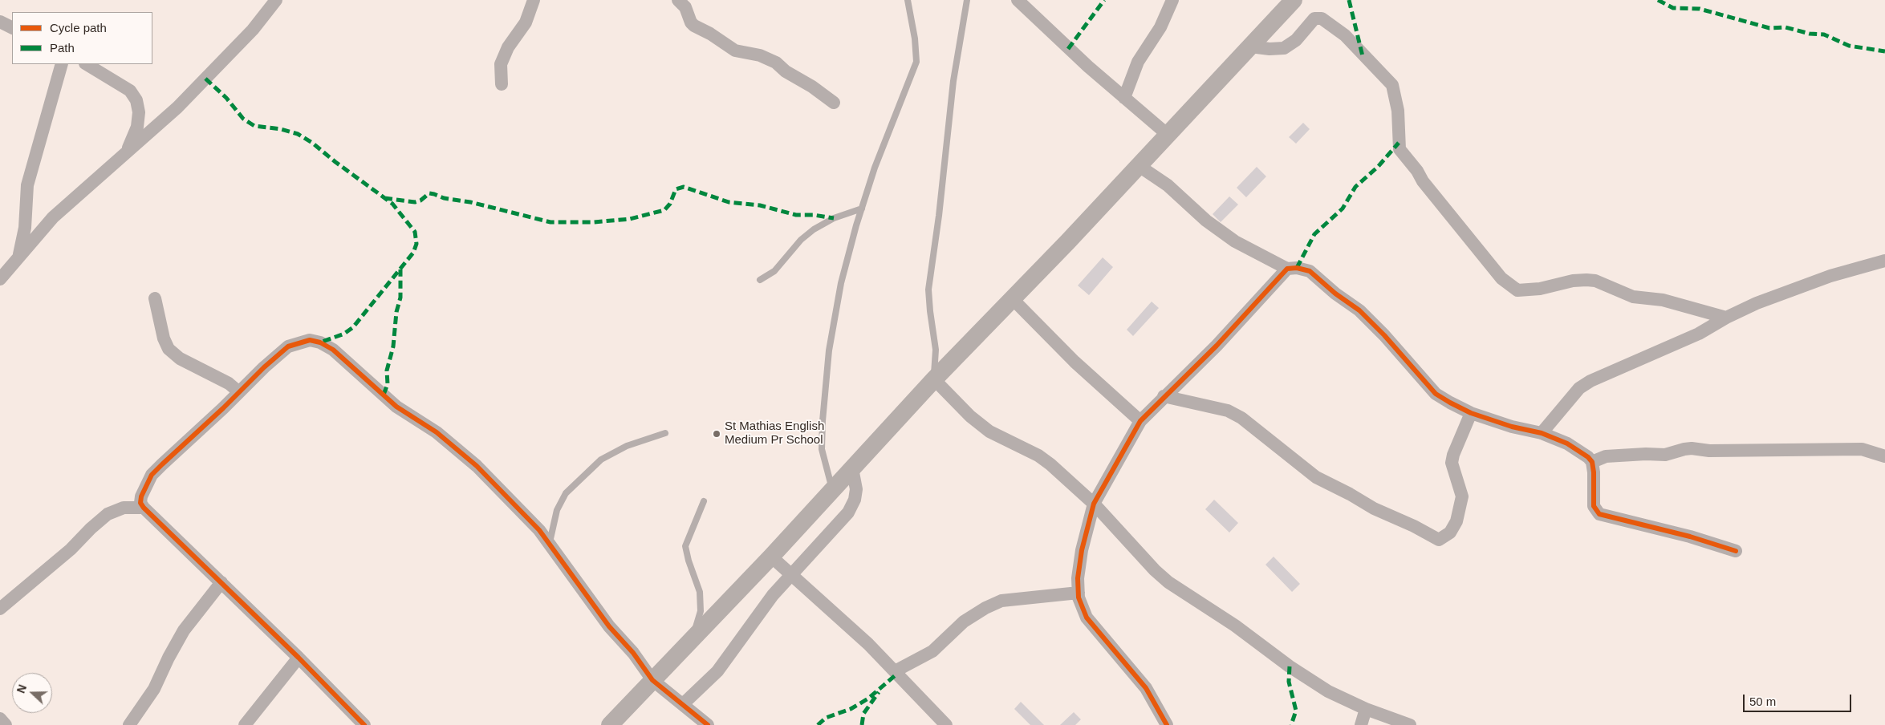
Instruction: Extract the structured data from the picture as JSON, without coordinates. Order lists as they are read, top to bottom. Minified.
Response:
{"places":["St Mathias English Medium Pr School"],"legend":["Cycle path","Path"],"scale_bar":"50 m","north":"left"}
